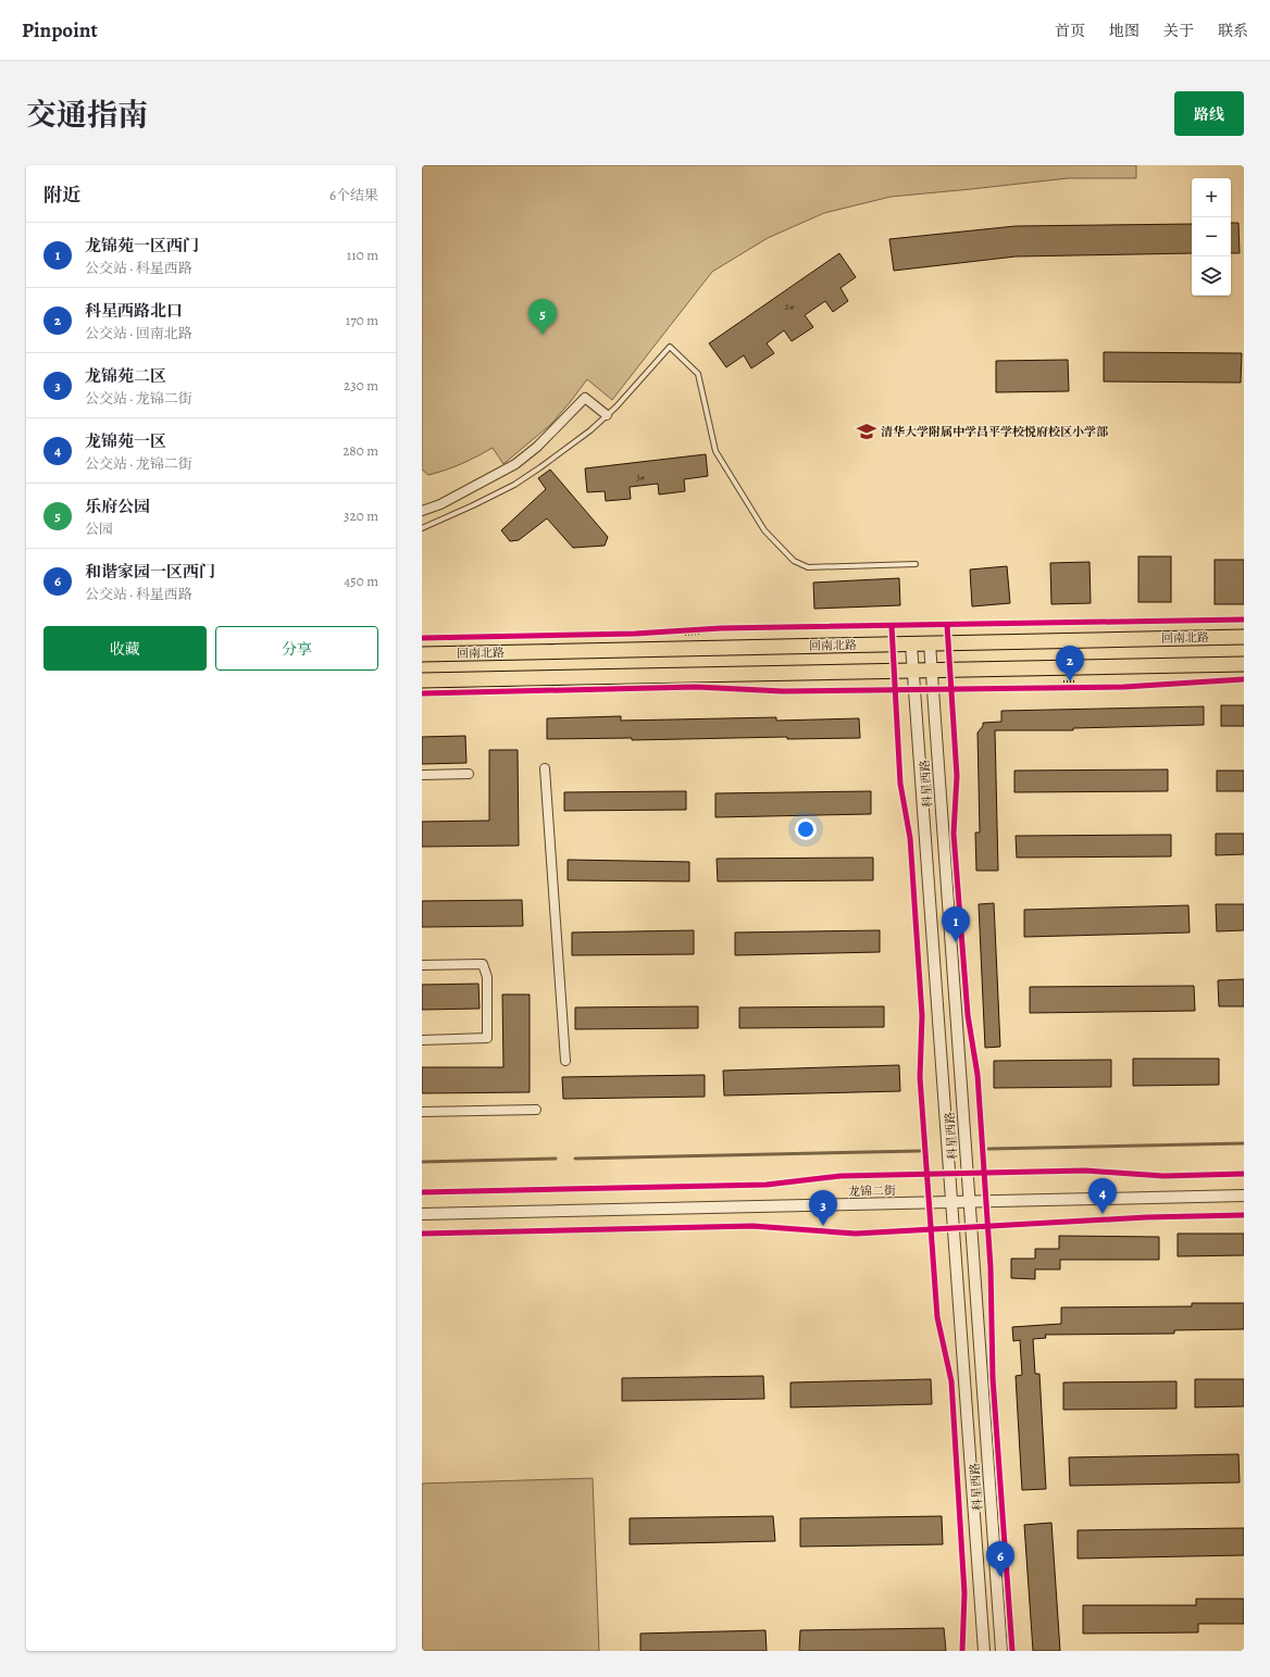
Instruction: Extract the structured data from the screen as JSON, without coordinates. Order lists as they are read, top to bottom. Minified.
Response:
{"streets":{"main road":["回南北路"],"street":["科星西路","龙锦二街"]},"crossings":[["回南北路","科星西路"],["科星西路","龙锦二街"]],"places":{"school or university":["清华大学附属中学昌平学校悦府校区小学部"]},"house_numbers":["2#","3#"],"page":{"header":"Pinpoint","nav":["首页","地图","关于","联系"],"title":"交通指南","buttons":["路线",["收藏","分享"]],"heading":["附近","6个结果"],"map_buttons":["+","−"],"list":[{"mark":"1","name":"龙锦苑一区西门","note":"公交站 · 科星西路","value":"110 m"},{"mark":"2","name":"科星西路北口","note":"公交站 · 回南北路","value":"170 m"},{"mark":"3","name":"龙锦苑二区","note":"公交站 · 龙锦二街","value":"230 m"},{"mark":"4","name":"龙锦苑一区","note":"公交站 · 龙锦二街","value":"280 m"},{"mark":"5","name":"乐府公园","note":"公园","value":"320 m"},{"mark":"6","name":"和谐家园一区西门","note":"公交站 · 科星西路","value":"450 m"}],"pins":["5","2","1","4","3","6"]}}
